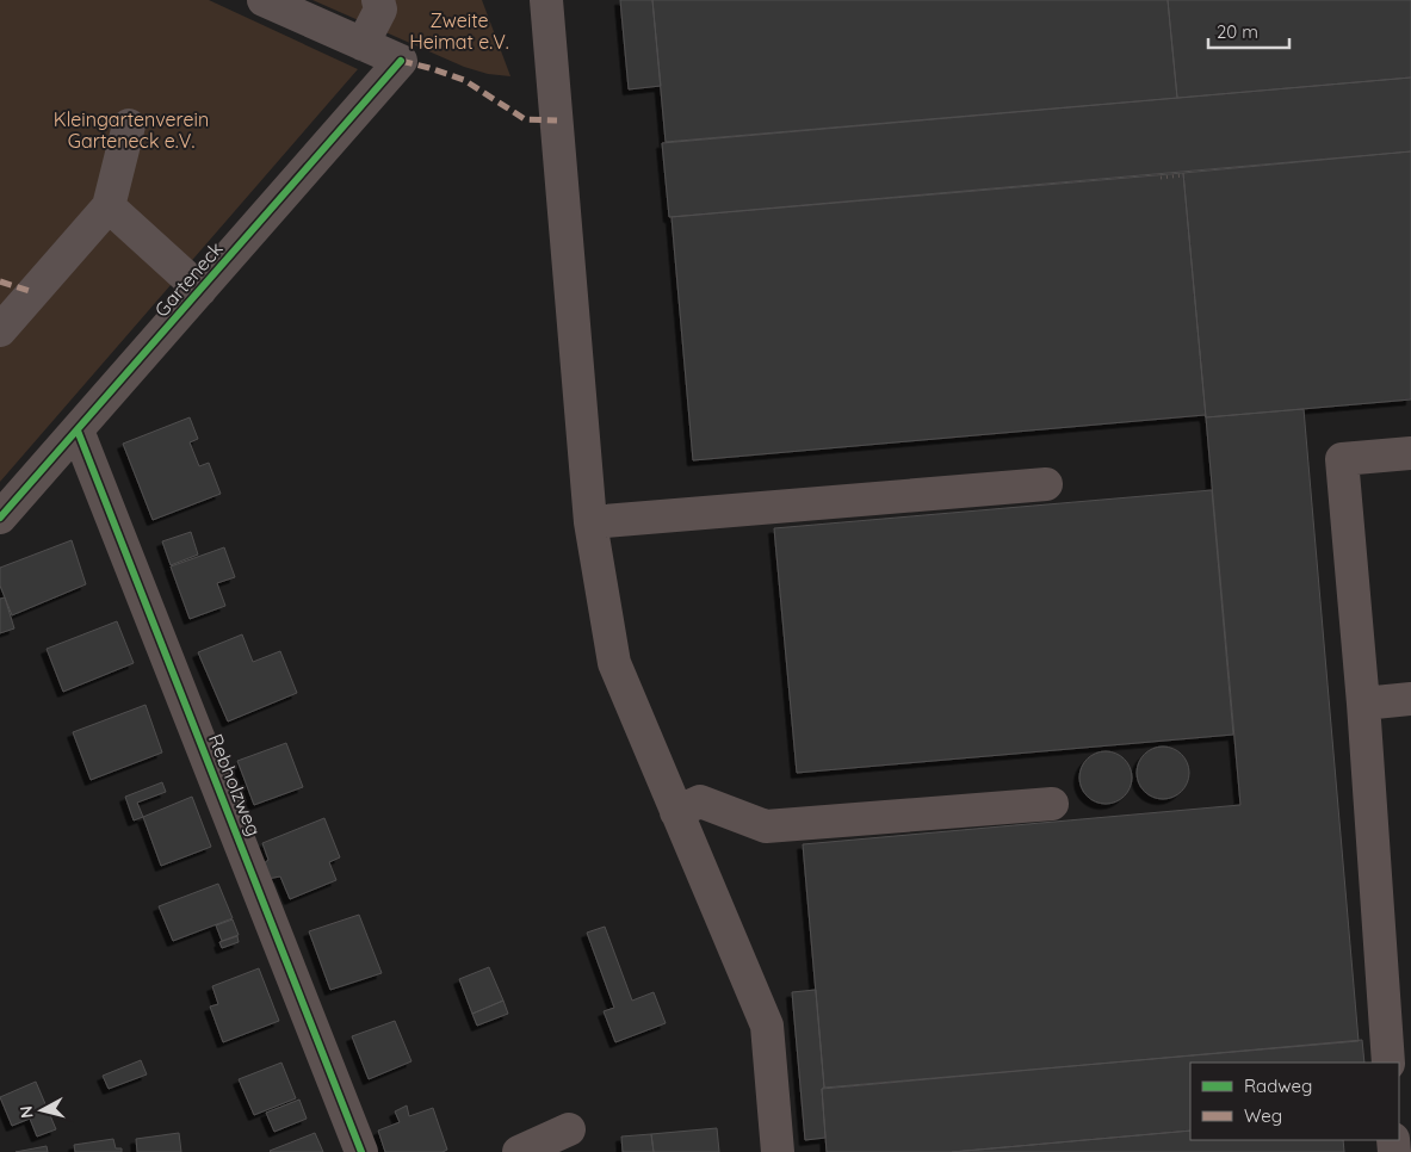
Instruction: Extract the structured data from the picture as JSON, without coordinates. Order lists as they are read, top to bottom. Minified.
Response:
{"streets":{"street":["Garteneck","Rebholzweg"]},"crossings":[["Garteneck","Rebholzweg"]],"parks":["Zweite Heimat e.V.","Kleingartenverein Garteneck e.V."],"legend":["Radweg","Weg"],"scale_bar":"20 m","north":"left"}
